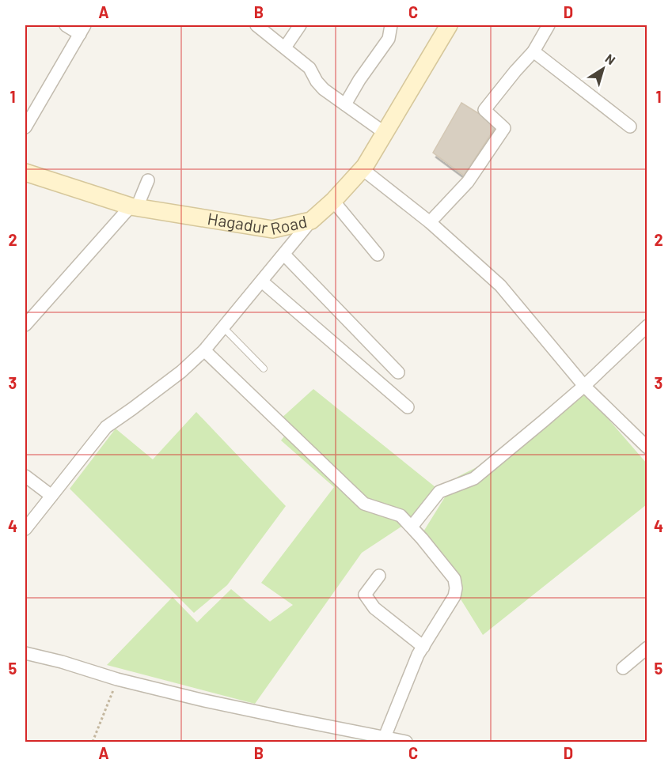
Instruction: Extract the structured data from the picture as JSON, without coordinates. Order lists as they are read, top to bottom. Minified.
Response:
{"streets":{"street":["Hagadur Road"]},"north":"top right","grid":{"columns":["A","B","C","D"],"rows":["1","2","3","4","5"]}}
